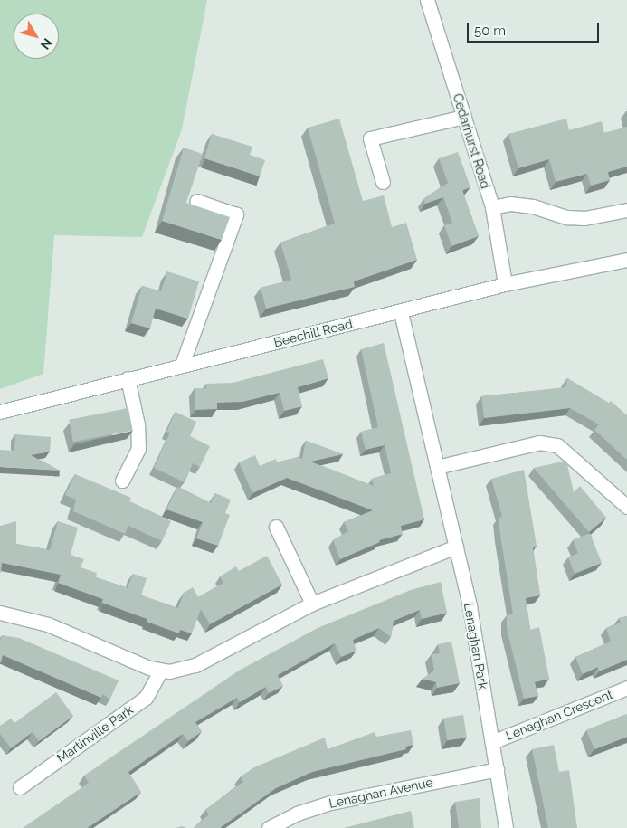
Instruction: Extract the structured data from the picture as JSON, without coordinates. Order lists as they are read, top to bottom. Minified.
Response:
{"streets":{"street":["Cedarhurst Road","Beechill Road","Lenaghan Park","Lenaghan Crescent","Martinville Park","Lenaghan Avenue"]},"crossings":[["Cedarhurst Road","Beechill Road"],["Beechill Road","Lenaghan Park"],["Lenaghan Park","Lenaghan Crescent"],["Lenaghan Park","Lenaghan Avenue"]],"scale_bar":"50 m","north":"bottom right"}
